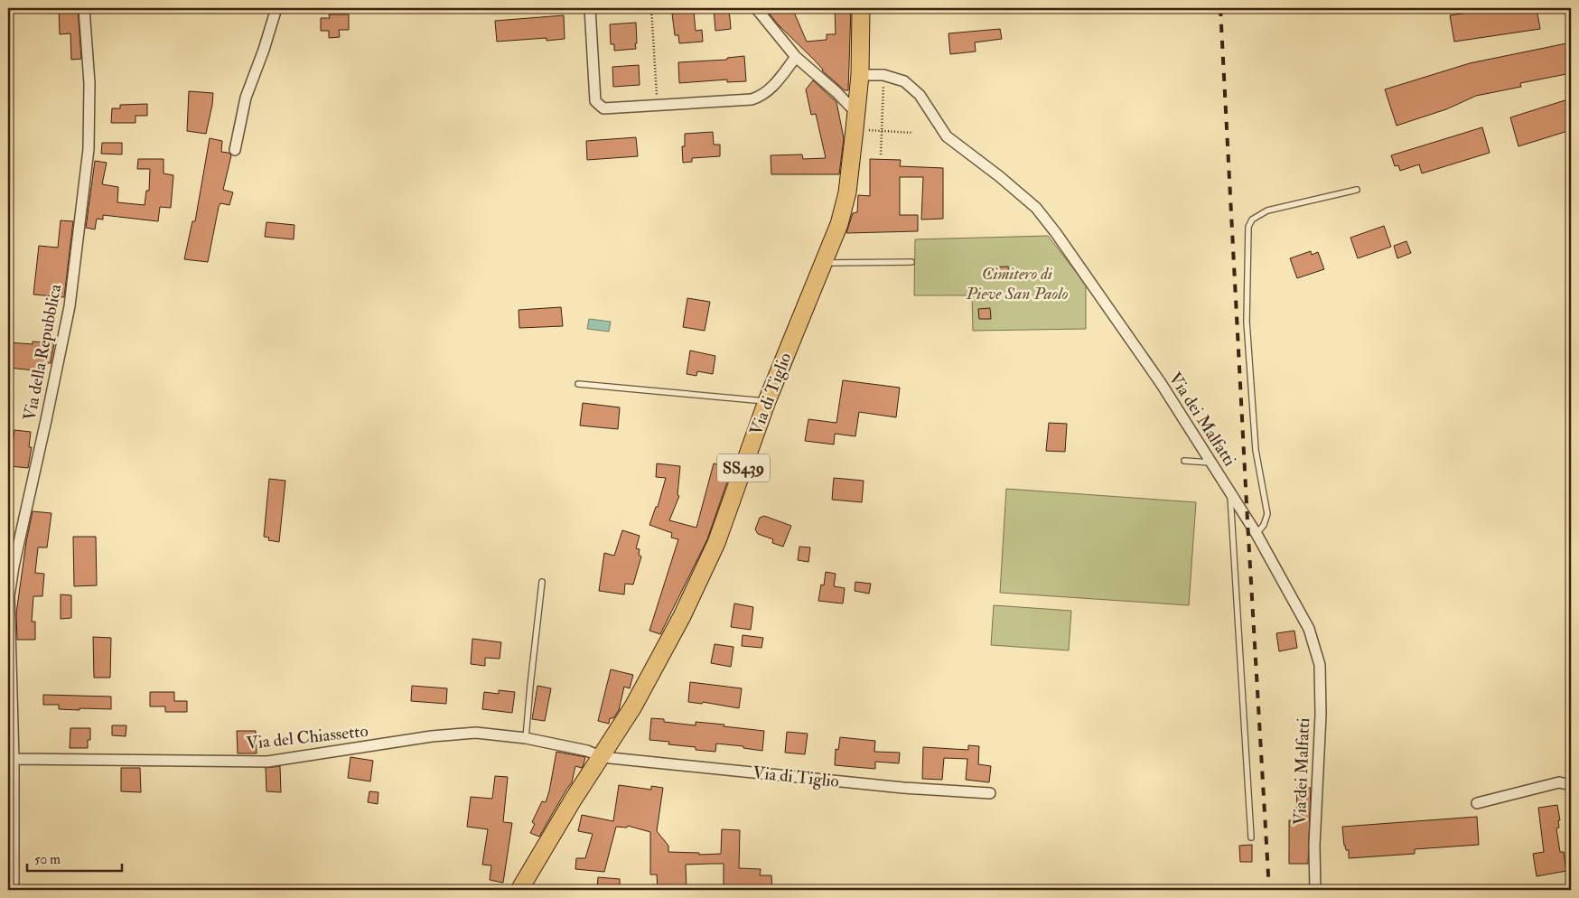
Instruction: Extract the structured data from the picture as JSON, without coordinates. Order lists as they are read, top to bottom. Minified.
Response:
{"streets":{"main road":["Via di Tiglio","SS439"],"street":["Via della Repubblica","Via dei Malfatti","Via del Chiassetto"]},"crossings":[["Via della Repubblica","Via del Chiassetto"],["Via di Tiglio","Via dei Malfatti"],["Via di Tiglio","Via del Chiassetto"]],"parks":["Cimitero di Pieve San Paolo"],"scale_bar":"50 m"}
